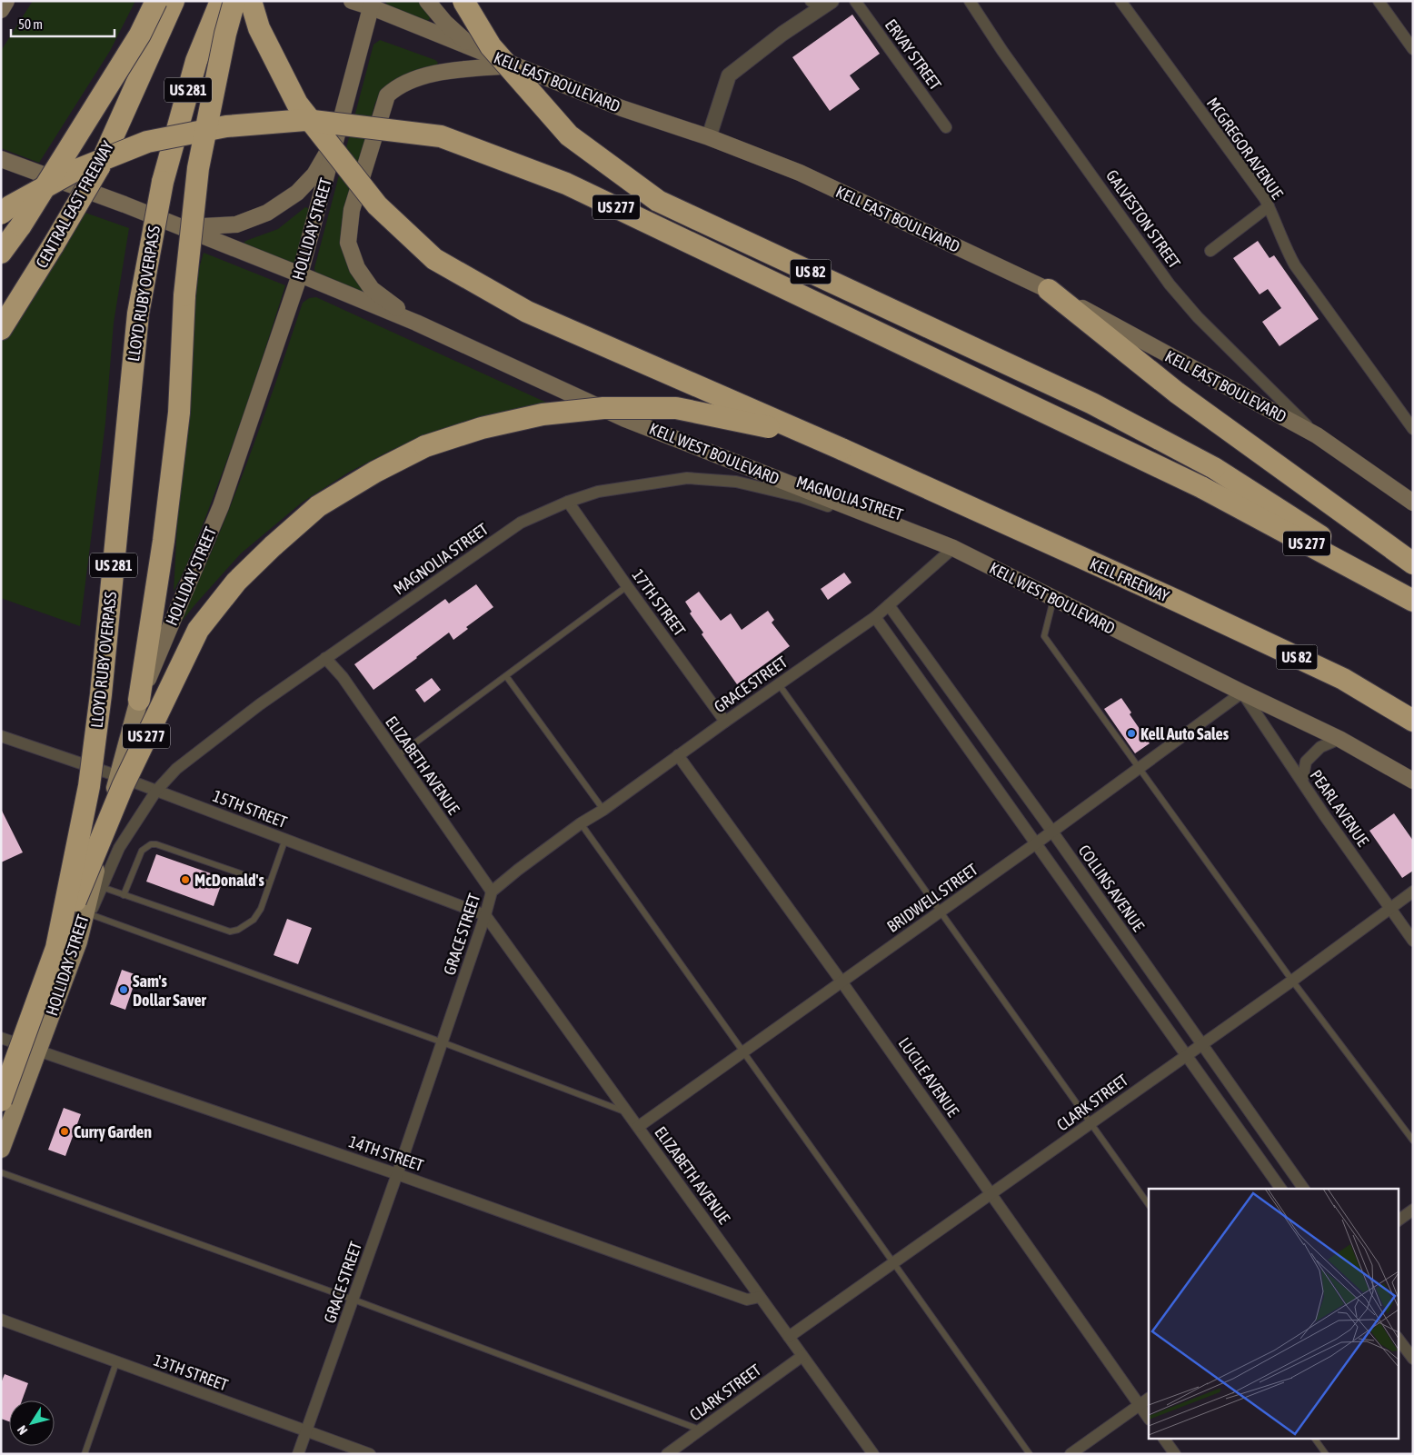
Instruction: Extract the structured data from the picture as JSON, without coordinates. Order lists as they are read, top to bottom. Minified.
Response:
{"streets":{"highway":["US 281","CENTRAL EAST FREEWAY","US 277","US 82","LLOYD RUBY OVERPASS","KELL FREEWAY"],"main road":["KELL EAST BOULEVARD","HOLLIDAY STREET","KELL WEST BOULEVARD"],"street":["ERVAY STREET","MCGREGOR AVENUE","GALVESTON STREET","MAGNOLIA STREET","17TH STREET","GRACE STREET","ELIZABETH AVENUE","PEARL AVENUE","15TH STREET","COLLINS AVENUE","BRIDWELL STREET","LUCILE AVENUE","CLARK STREET","14TH STREET","13TH STREET"]},"crossings":[["KELL EAST BOULEVARD","GALVESTON STREET"],["KELL EAST BOULEVARD","HOLLIDAY STREET"],["US 277","US 82"],["US 277","LLOYD RUBY OVERPASS"],["US 277","KELL FREEWAY"],["HOLLIDAY STREET","KELL WEST BOULEVARD"],["HOLLIDAY STREET","MAGNOLIA STREET"],["HOLLIDAY STREET","15TH STREET"],["HOLLIDAY STREET","14TH STREET"],["US 82","KELL FREEWAY"],["KELL WEST BOULEVARD","MAGNOLIA STREET"],["KELL WEST BOULEVARD","GRACE STREET"],["KELL WEST BOULEVARD","PEARL AVENUE"],["KELL WEST BOULEVARD","BRIDWELL STREET"],["MAGNOLIA STREET","17TH STREET"],["MAGNOLIA STREET","GRACE STREET"],["MAGNOLIA STREET","ELIZABETH AVENUE"],["MAGNOLIA STREET","15TH STREET"],["17TH STREET","GRACE STREET"],["GRACE STREET","ELIZABETH AVENUE"],["GRACE STREET","15TH STREET"],["GRACE STREET","COLLINS AVENUE"],["GRACE STREET","LUCILE AVENUE"],["GRACE STREET","14TH STREET"],["GRACE STREET","13TH STREET"],["ELIZABETH AVENUE","15TH STREET"],["ELIZABETH AVENUE","BRIDWELL STREET"],["ELIZABETH AVENUE","CLARK STREET"],["ELIZABETH AVENUE","14TH STREET"],["PEARL AVENUE","BRIDWELL STREET"],["PEARL AVENUE","CLARK STREET"],["COLLINS AVENUE","BRIDWELL STREET"],["COLLINS AVENUE","CLARK STREET"],["BRIDWELL STREET","LUCILE AVENUE"],["LUCILE AVENUE","CLARK STREET"]],"places":["Kell Auto Sales","McDonald's","Sam's Dollar Saver","Curry Garden"],"scale_bar":"50 m","north":"bottom left"}
